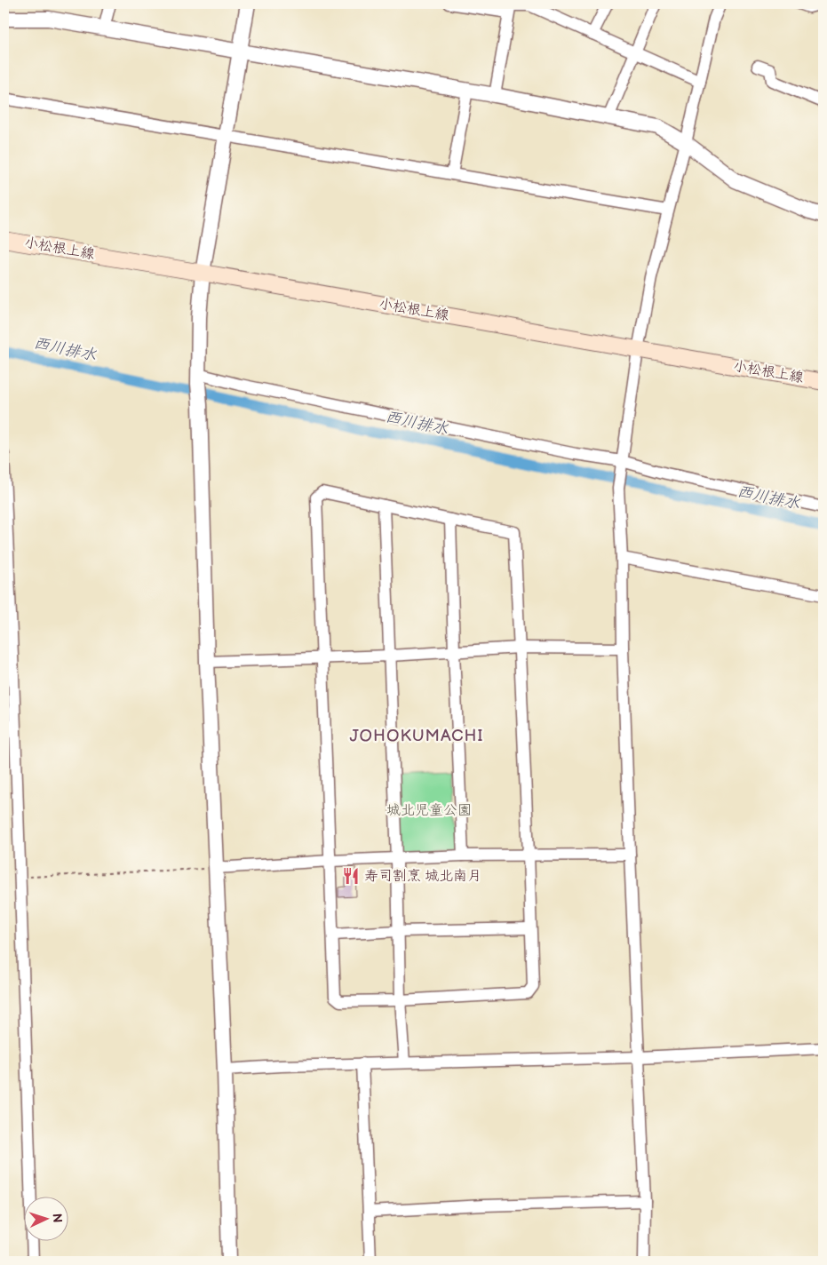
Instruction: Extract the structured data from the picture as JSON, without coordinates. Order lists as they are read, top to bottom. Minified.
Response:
{"streets":{"main road":["小松根上線"]},"districts":["JOHOKUMACHI"],"water":["西川排水"],"parks":["城北児童公園"],"places":{"restaurant":["寿司割烹 城北南月"]},"north":"right"}
